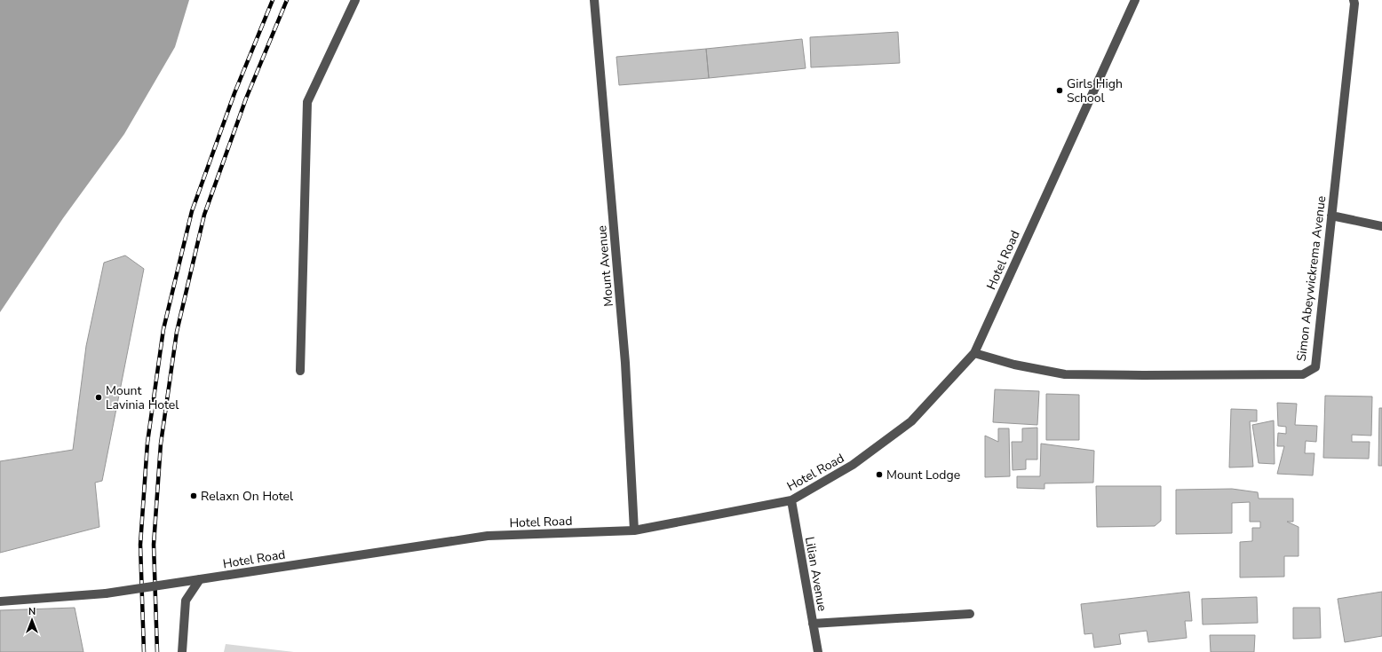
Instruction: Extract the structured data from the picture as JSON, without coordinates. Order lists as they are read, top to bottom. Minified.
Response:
{"streets":{"street":["Hotel Road","Mount Avenue","Simon Abeywickrema Avenue","Lilian Avenue"]},"crossings":[["Hotel Road","Mount Avenue"],["Hotel Road","Simon Abeywickrema Avenue"],["Hotel Road","Lilian Avenue"]],"places":["Girls High School","Mount Lavinia Hotel","Mount Lodge","Relaxn On Hotel"],"north":"top"}
